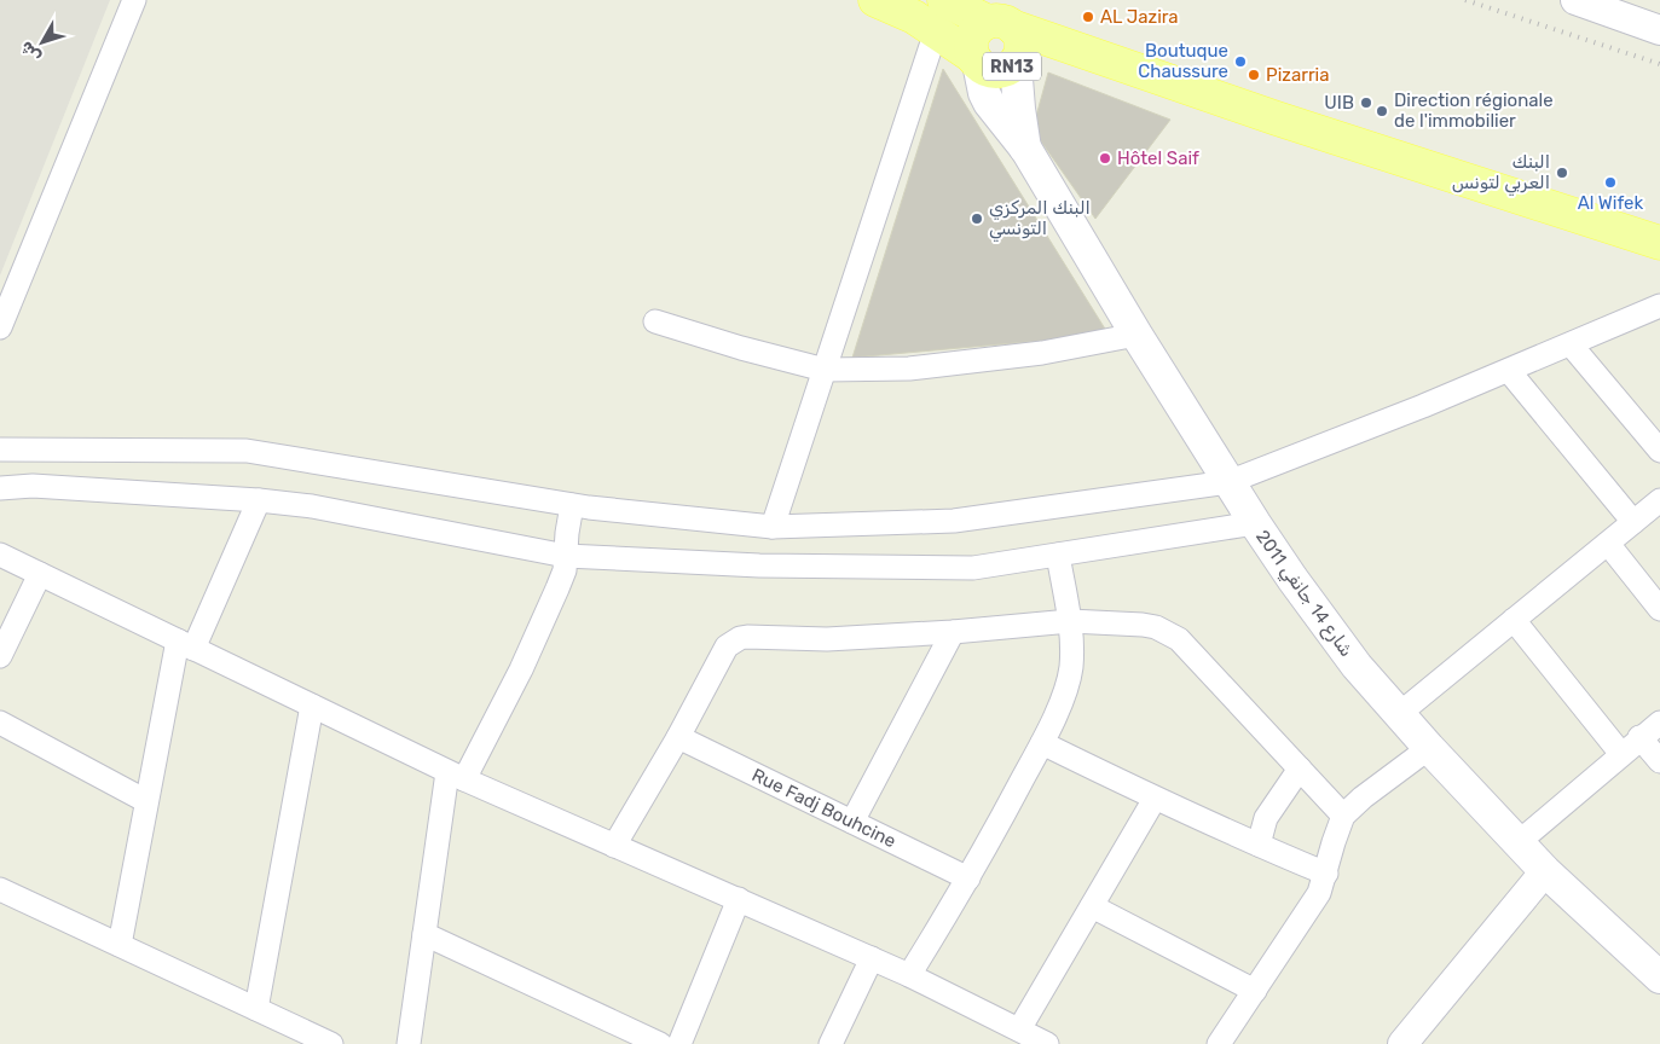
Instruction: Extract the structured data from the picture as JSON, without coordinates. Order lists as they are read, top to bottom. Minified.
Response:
{"streets":{"main road":["RN13","شارع 14 جانفي 2011"],"street":["Rue Fadj Bouhcine"]},"crossings":[["RN13","شارع 14 جانفي 2011"]],"places":["AL Jazira","Boutuque Chaussure","Pizarria","UIB","Direction régionale de l'immobilier","Hôtel Saif","البنك العربي لتونس","Al Wifek","البنك المركزي التونسي"],"north":"bottom left"}
